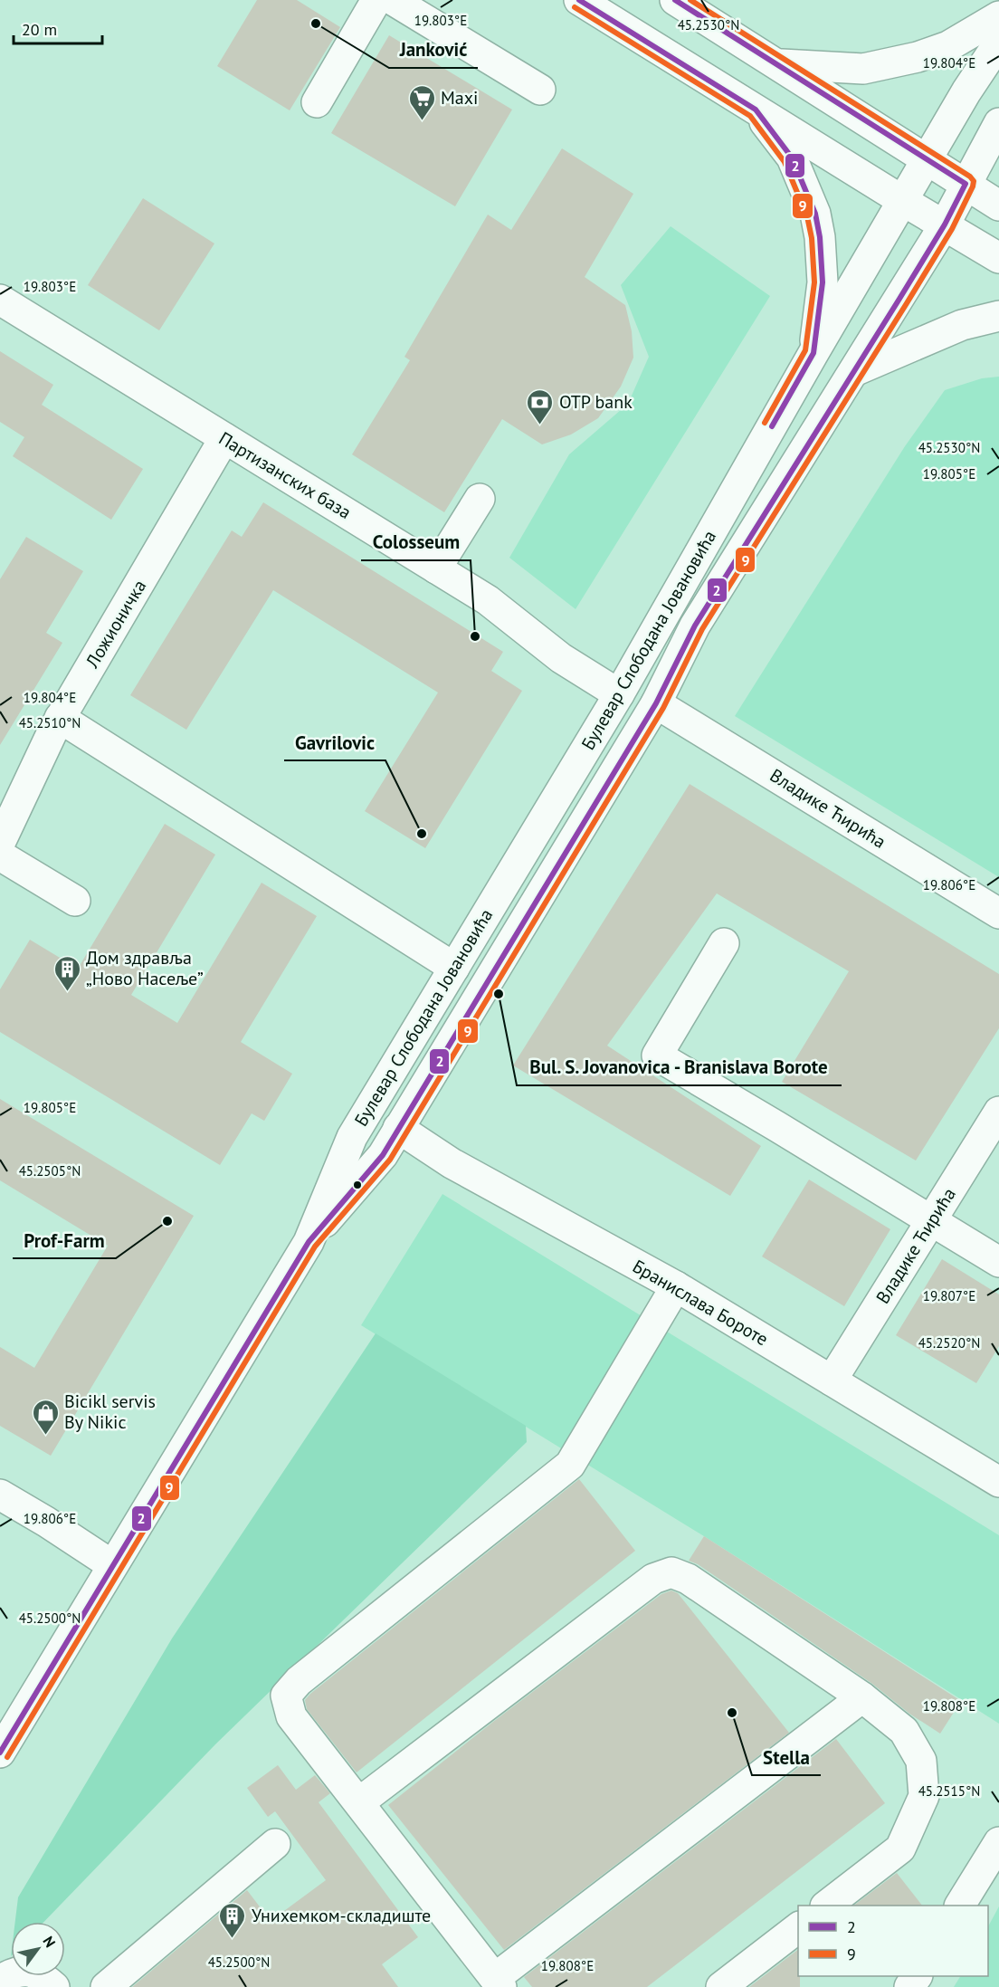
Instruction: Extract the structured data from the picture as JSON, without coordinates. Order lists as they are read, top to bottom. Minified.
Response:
{"streets":{"street":["Партизанских база","Ложионичка","Булевар Слободана Јовановића","Владике Ћирића","Бранислава Бороте"]},"crossings":[["Партизанских база","Ложионичка"],["Партизанских база","Булевар Слободана Јовановића"],["Булевар Слободана Јовановића","Владике Ћирића"],["Булевар Слободана Јовановића","Бранислава Бороте"],["Владике Ћирића","Бранислава Бороте"]],"places":{"other":["Janković","Colosseum","Gavrilovic","Bul. S. Jovanovica - Branislava Borote","Prof-Farm","Stella"],"supermarket":["Maxi"],"bank":["OTP bank"],"building":["Дом здравља „Ново Насеље”","Унихемком-складиште"],"shop":["Bicikl servis By Nikic"]},"lines":["transit line 2","transit line 9"],"legend":["2","9"],"scale_bar":"20 m","north":"top right","coordinates":["19.803°E","45.2530°N","19.804°E","19.805°E","45.2510°N","19.806°E","45.2505°N","19.807°E","45.2520°N","45.2500°N","19.808°E","45.2515°N"]}
